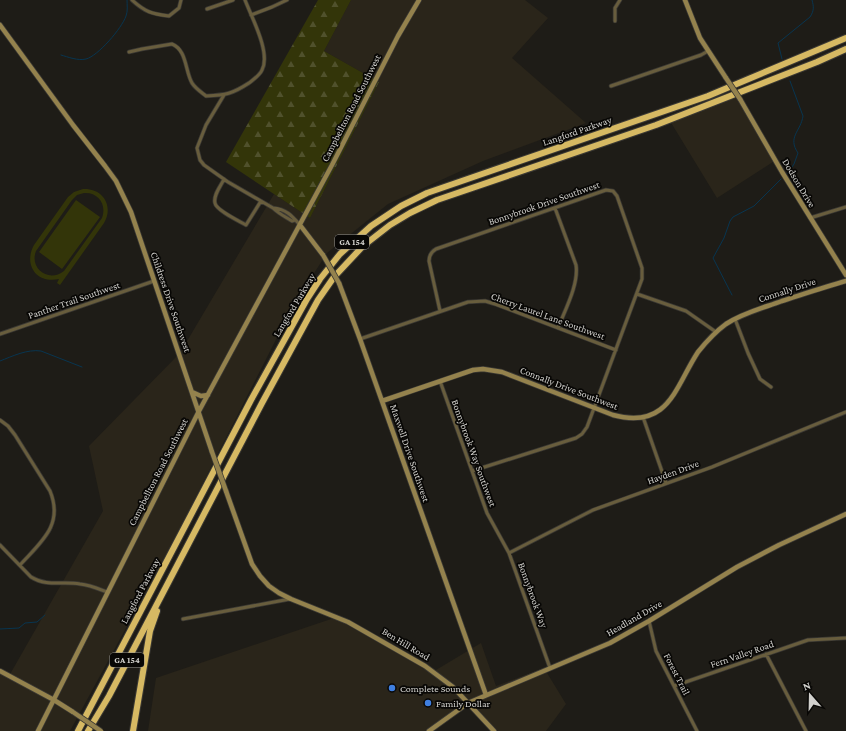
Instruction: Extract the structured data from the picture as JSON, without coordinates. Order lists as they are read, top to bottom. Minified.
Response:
{"streets":{"highway":["Langford Parkway","GA 154"],"street":["Campbellton Road Southwest","Dodson Drive","Bonnybrook Drive Southwest","Connally Drive","Panther Trail Southwest","Childress Drive Southwest","Cherry Laurel Lane Southwest","Connally Drive Southwest","Maxwell Drive Southwest","Bonnybrook Way Southwest","Hayden Drive","Bonnybrook Way","Headland Drive","Ben Hill Road","Fern Valley Road","Forest Trail"]},"crossings":[["Campbellton Road Southwest","Childress Drive Southwest"],["Campbellton Road Southwest","Maxwell Drive Southwest"],["Bonnybrook Drive Southwest","Cherry Laurel Lane Southwest"],["Bonnybrook Drive Southwest","Connally Drive Southwest"],["Bonnybrook Drive Southwest","Bonnybrook Way Southwest"],["Connally Drive","Connally Drive Southwest"],["Panther Trail Southwest","Childress Drive Southwest"],["Childress Drive Southwest","Ben Hill Road"],["Cherry Laurel Lane Southwest","Maxwell Drive Southwest"],["Connally Drive Southwest","Maxwell Drive Southwest"],["Connally Drive Southwest","Bonnybrook Way Southwest"],["Maxwell Drive Southwest","Headland Drive"],["Bonnybrook Way Southwest","Bonnybrook Way"],["Hayden Drive","Bonnybrook Way"],["Bonnybrook Way","Headland Drive"],["Headland Drive","Ben Hill Road"],["Headland Drive","Forest Trail"],["Fern Valley Road","Forest Trail"]],"places":["Complete Sounds","Family Dollar"],"north":"top"}
